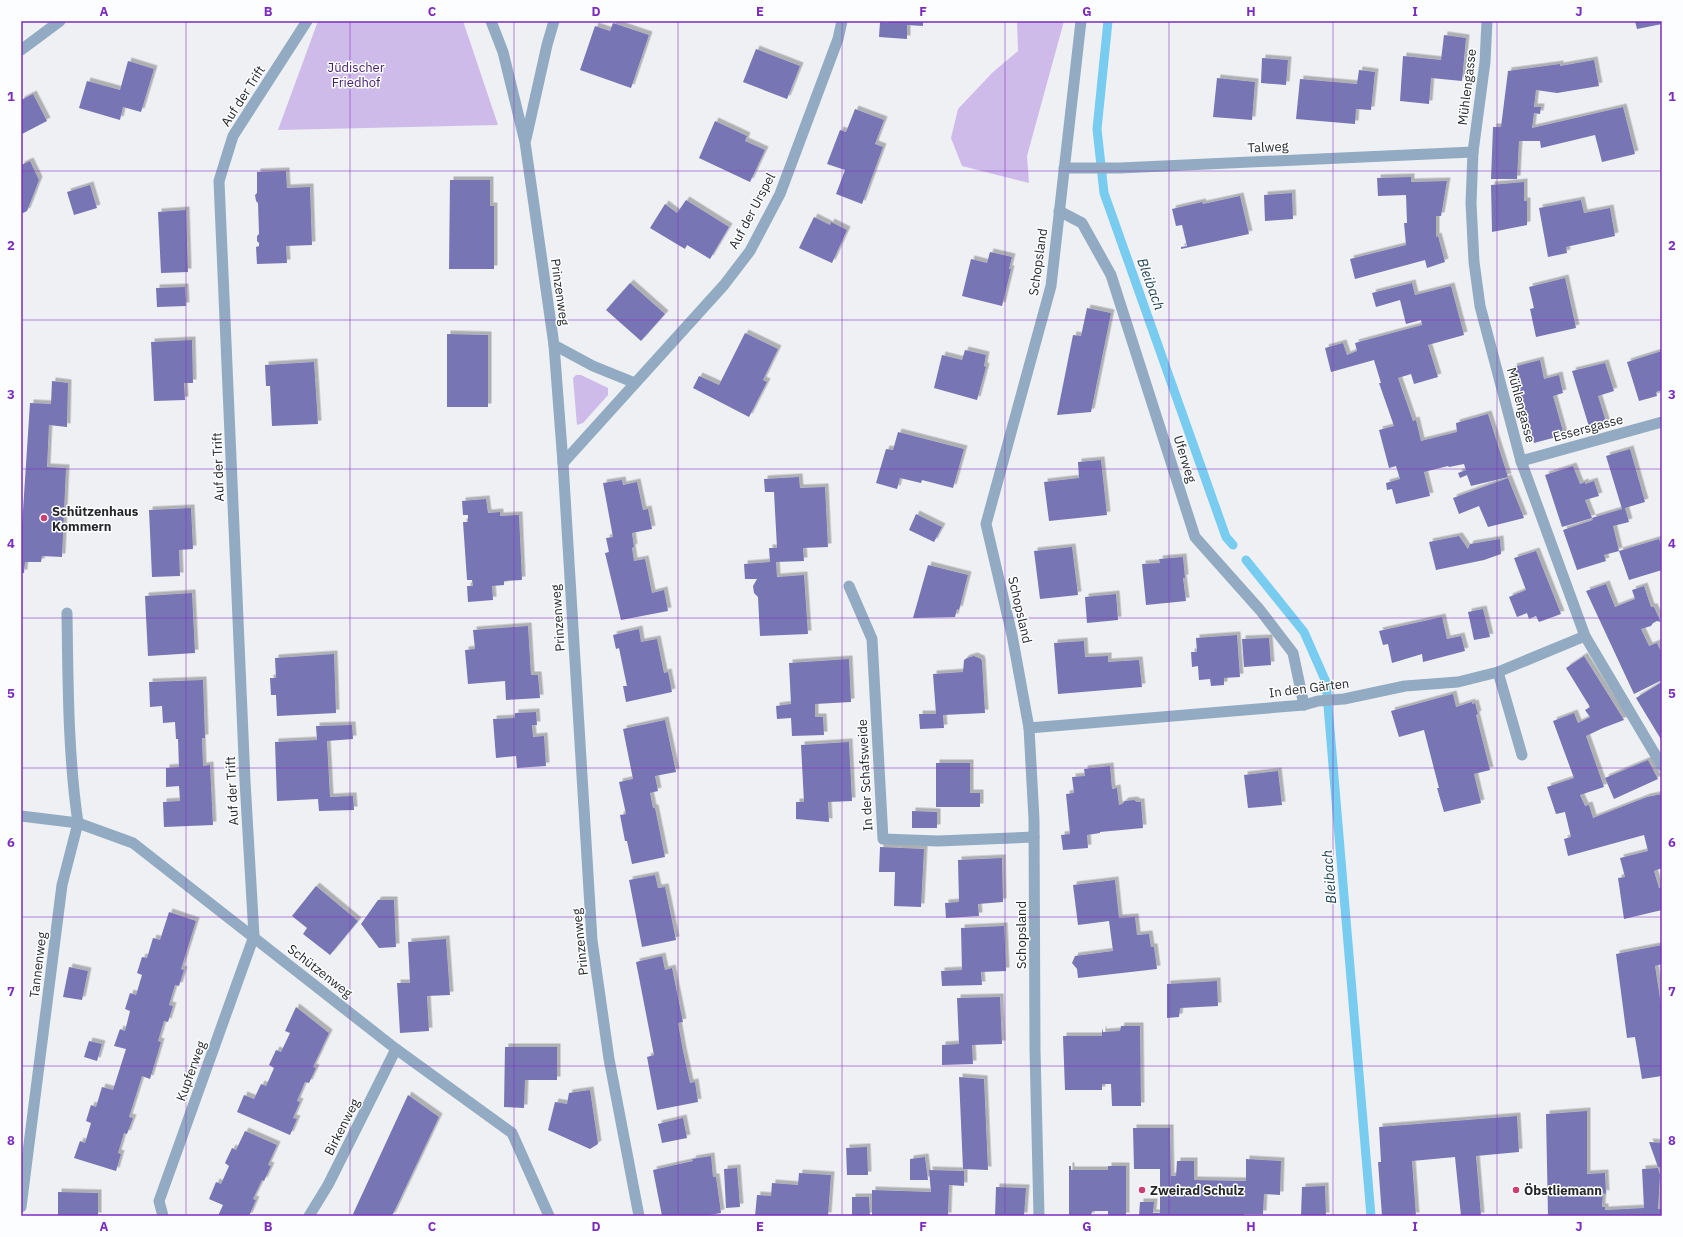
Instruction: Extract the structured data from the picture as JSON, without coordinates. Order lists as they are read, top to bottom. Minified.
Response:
{"streets":{"street":["Mühlengasse","Auf der Trift","Talweg","Auf der Urspel","Schopsland","Prinzenweg","Essersgasse","Uferweg","In den Gärten","In der Schafsweide","Tannenweg","Schützenweg","Kupferweg","Birkenweg"]},"crossings":[["Mühlengasse","Talweg"],["Mühlengasse","Essersgasse"],["Mühlengasse","In den Gärten"],["Auf der Trift","Schützenweg"],["Auf der Trift","Kupferweg"],["Talweg","Schopsland"],["Auf der Urspel","Prinzenweg"],["Schopsland","Uferweg"],["Schopsland","In den Gärten"],["Schopsland","In der Schafsweide"],["Uferweg","In den Gärten"],["Tannenweg","Schützenweg"],["Schützenweg","Kupferweg"],["Schützenweg","Birkenweg"]],"water":["Bleibach"],"parks":["Jüdischer Friedhof"],"places":["Schützenhaus Kommern","Zweirad Schulz","Öbstliemann"],"grid":{"columns":["A","B","C","D","E","F","G","H","I","J"],"rows":["1","2","3","4","5","6","7","8"]}}
